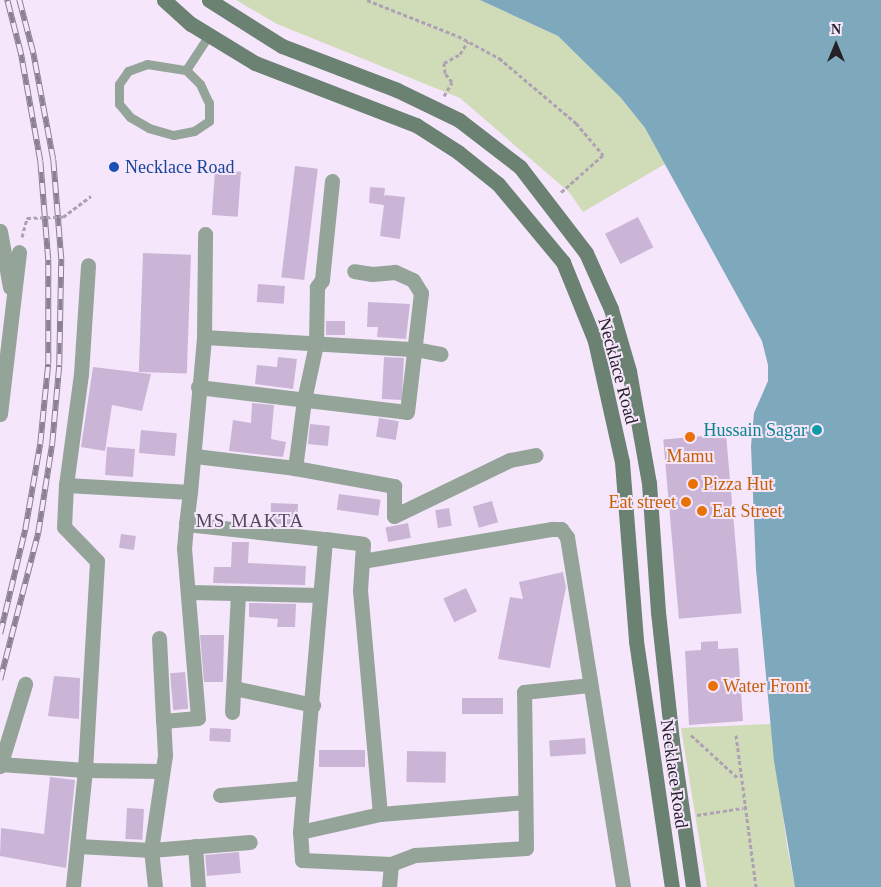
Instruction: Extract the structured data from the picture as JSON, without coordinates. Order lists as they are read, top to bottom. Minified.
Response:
{"streets":{"main road":["Necklace Road"]},"districts":["MS MAKTA"],"places":["Necklace Road","Hussain Sagar","Mamu","Pizza Hut","Eat street","Eat Street","Water Front"],"north":"top"}
